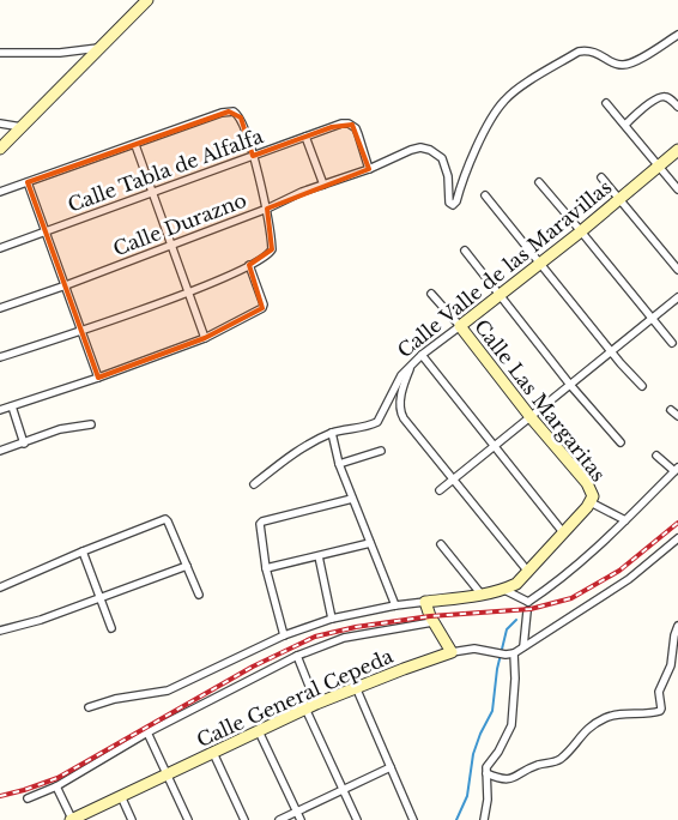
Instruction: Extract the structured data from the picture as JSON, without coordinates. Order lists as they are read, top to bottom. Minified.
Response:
{"streets":{"street":["Calle Tabla de Alfalfa","Calle Durazno","Calle Valle de las Maravillas","Calle Las Margaritas","Calle General Cepeda"]},"crossings":[["Calle Tabla de Alfalfa","Calle Durazno"],["Calle Valle de las Maravillas","Calle Las Margaritas"]]}
